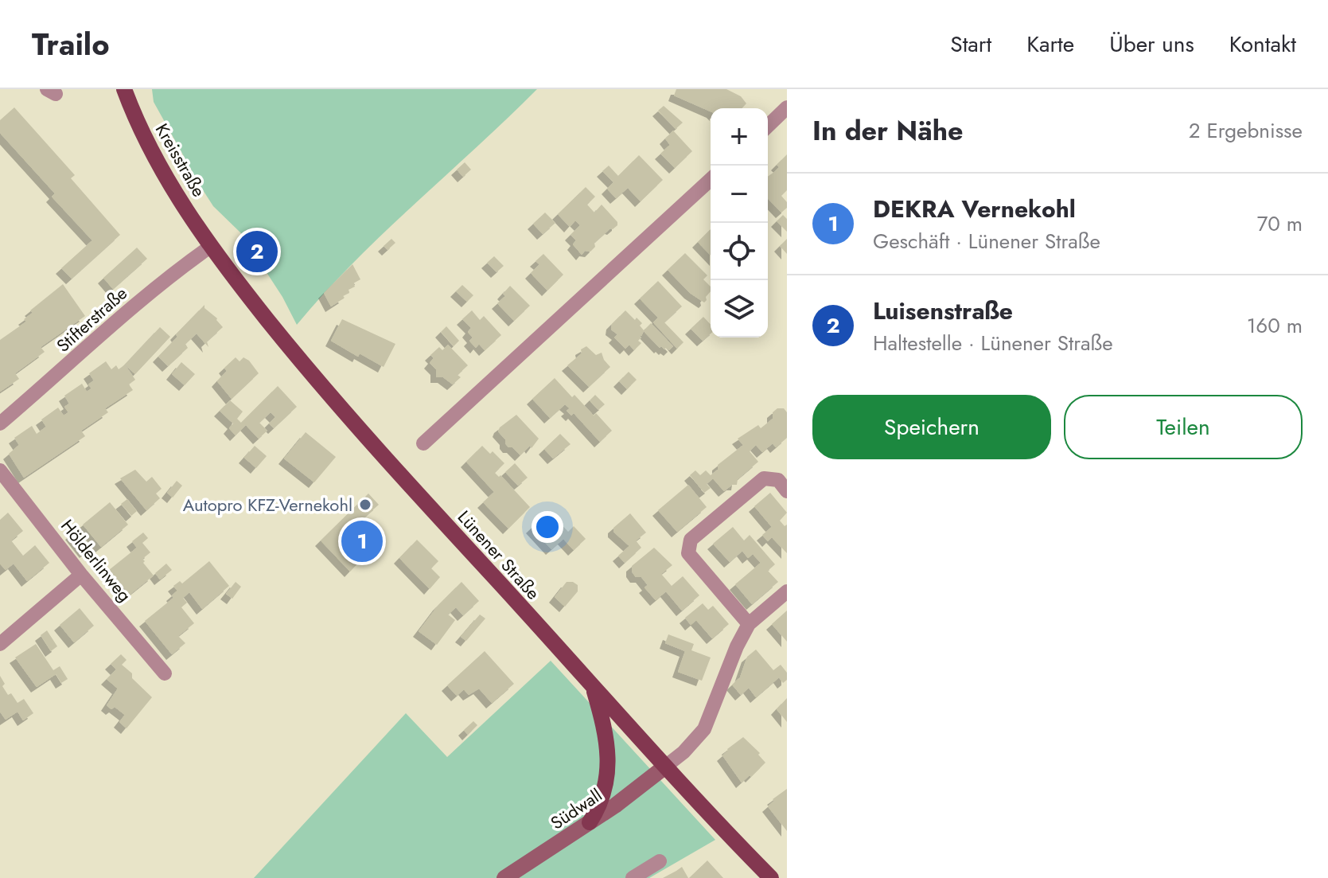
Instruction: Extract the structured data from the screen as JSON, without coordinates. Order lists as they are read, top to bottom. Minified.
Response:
{"streets":{"main road":["Kreisstraße","Lünener Straße","Südwall"],"street":["Stifterstraße","Hölderlinweg"]},"crossings":[["Kreisstraße","Stifterstraße"],["Kreisstraße","Lünener Straße"],["Stifterstraße","Lünener Straße"],["Lünener Straße","Südwall"]],"places":["Autopro KFZ-Vernekohl"],"page":{"header":"Trailo","nav":["Start","Karte","Über uns","Kontakt"],"heading":["In der Nähe","2 Ergebnisse"],"map_buttons":["+","−"],"list":[{"mark":"1","name":"DEKRA Vernekohl","note":"Geschäft · Lünener Straße","value":"70 m"},{"mark":"2","name":"Luisenstraße","note":"Haltestelle · Lünener Straße","value":"160 m"}],"pins":["2","1"],"buttons":["Speichern","Teilen"]}}
